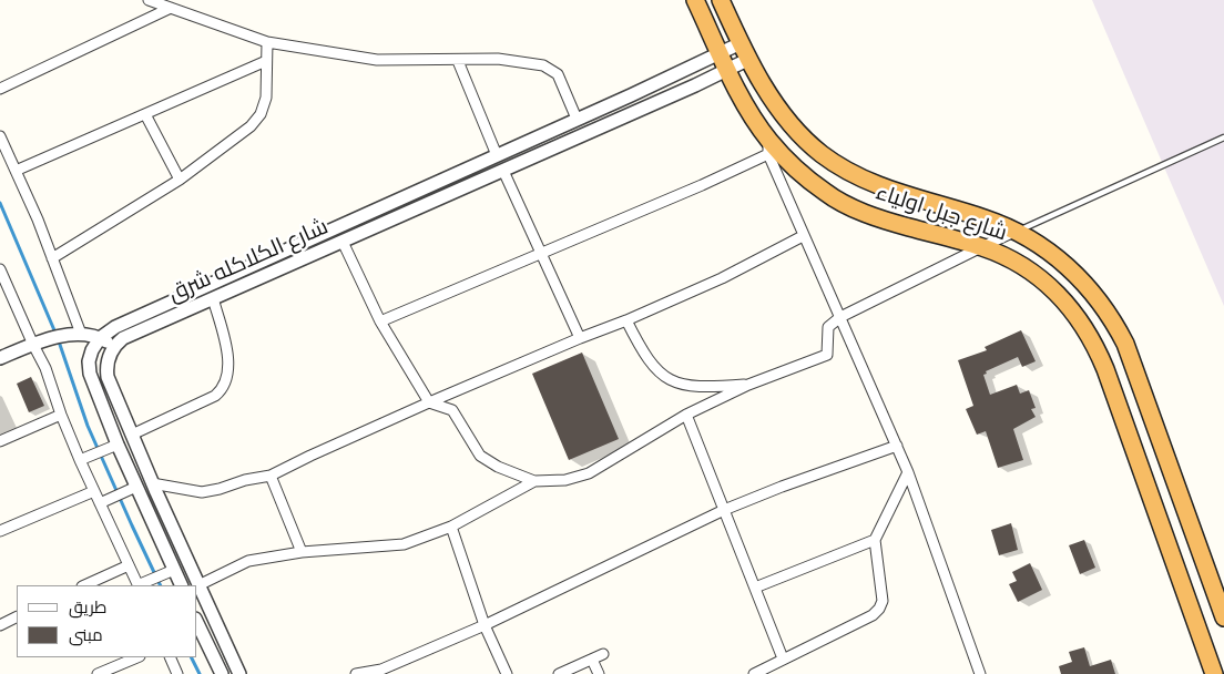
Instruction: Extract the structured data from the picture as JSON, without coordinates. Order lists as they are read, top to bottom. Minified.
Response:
{"streets":{"highway":["شارع جبل اولياء"],"street":["شارع الكلاكله شرق"]},"crossings":[["شارع جبل اولياء","شارع الكلاكله شرق"]],"legend":["طريق","مبنى"]}
